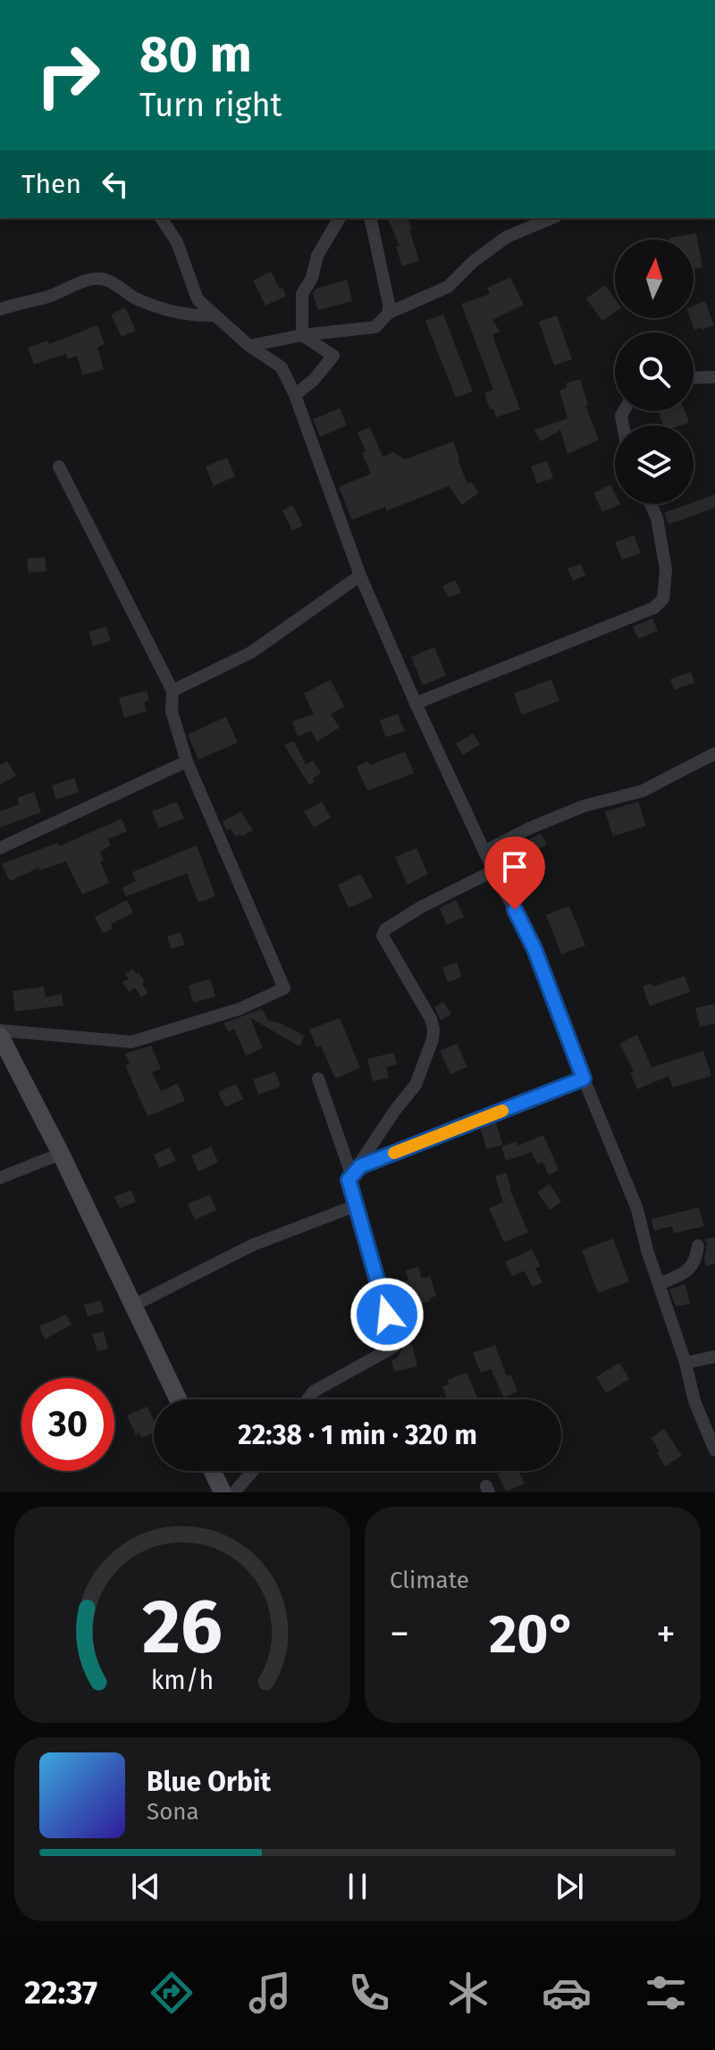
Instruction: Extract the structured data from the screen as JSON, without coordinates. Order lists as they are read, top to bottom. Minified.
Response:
{"north":"top","page":{"turn":["80 m","Turn right"],"then":"Then","limit":"30","trip":"22:38 · 1 min · 320 m","tile":"Climate","heat":["−","20°","+"],"song":["Blue Orbit","Sona"],"tabs":"22:37","gauge":["26","km/h"]}}
